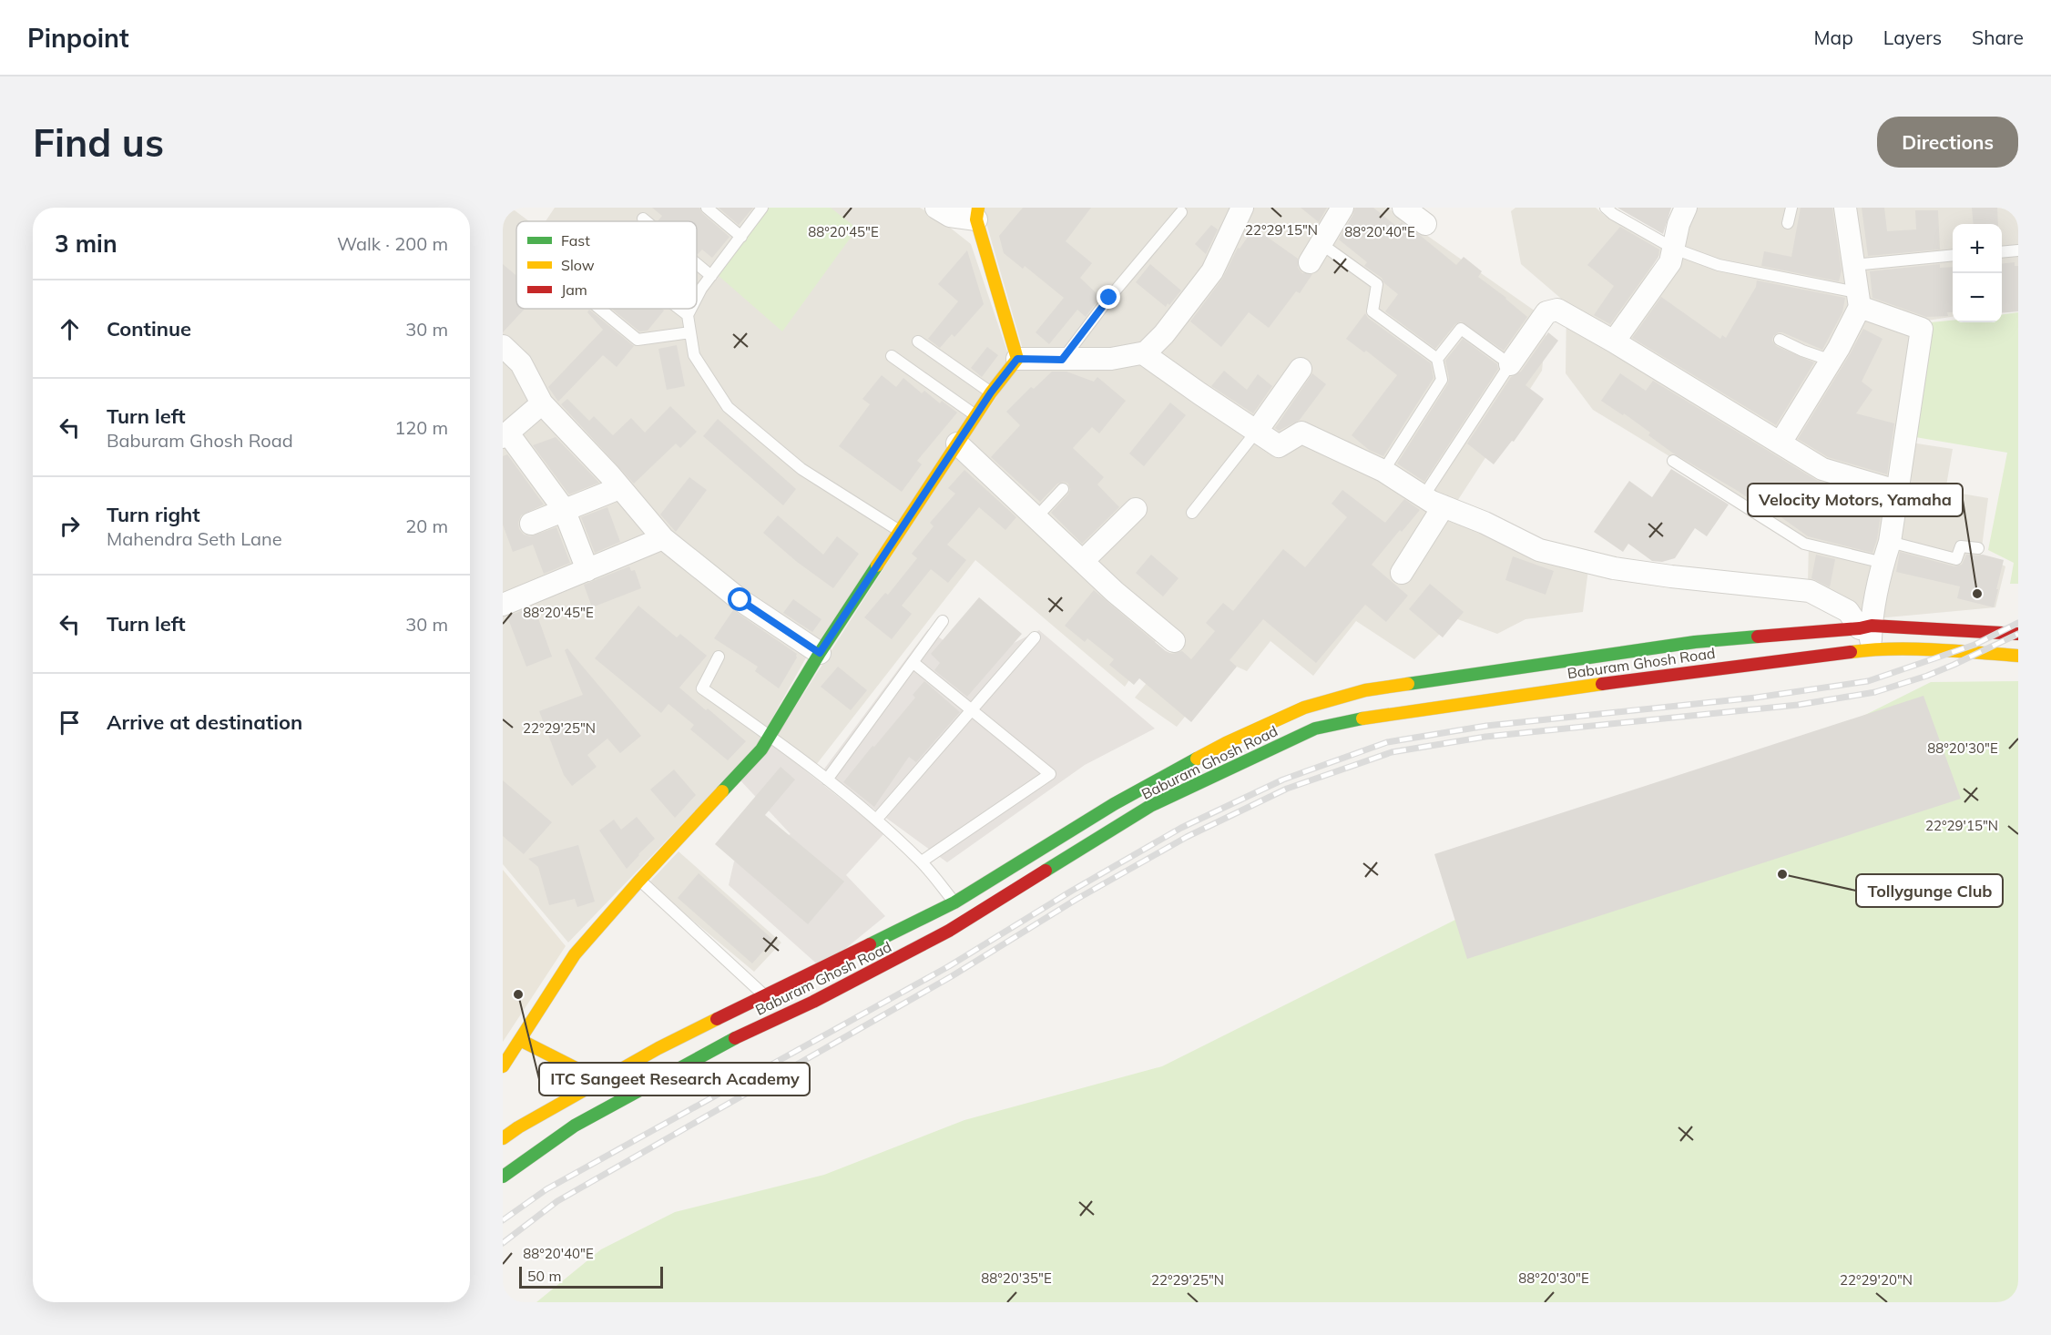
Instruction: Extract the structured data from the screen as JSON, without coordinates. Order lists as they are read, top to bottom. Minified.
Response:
{"streets":{"main road":["Baburam Ghosh Road"]},"places":["Velocity Motors, Yamaha","Tollygunge Club","ITC Sangeet Research Academy"],"legend":["Fast","Slow","Jam"],"scale_bar":"50 m","page":{"header":"Pinpoint","nav":["Map","Layers","Share"],"buttons":"Directions","title":"Find us","heading":["3 min","Walk · 200 m"],"map_buttons":["+","−"],"list":[["Continue","30 m"],["Turn left","Baburam Ghosh Road","120 m"],["Turn right","Mahendra Seth Lane","20 m"],["Turn left","30 m"],"Arrive at destination"],"scale":"50 m"},"coordinates":["22°29'15\"N","88°20'45\"E","88°20'40\"E","22°29'25\"N","88°20'30\"E","88°20'35\"E","22°29'20\"N"]}
